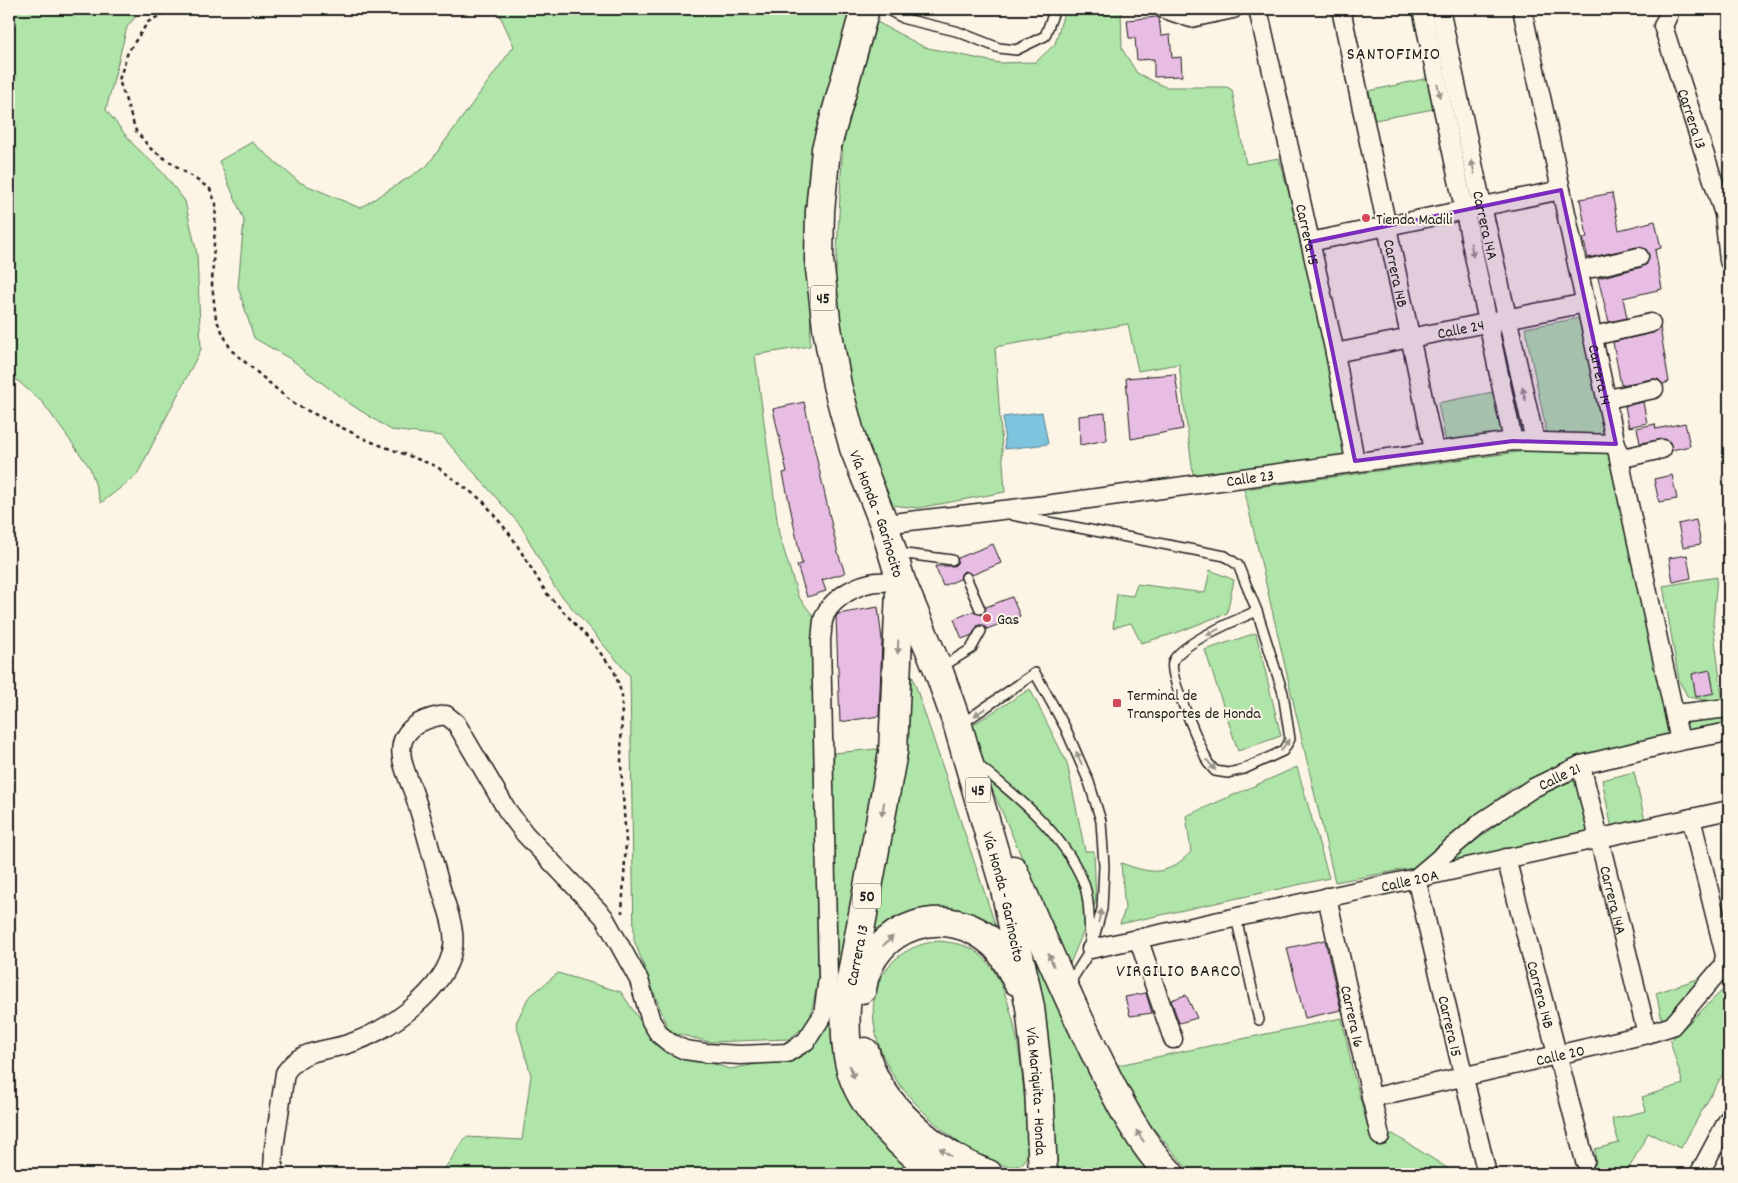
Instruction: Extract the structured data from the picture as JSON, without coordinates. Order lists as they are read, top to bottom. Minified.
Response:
{"streets":{"highway":["Carrera 13","45","Vía Honda - Garinocito","50","Vía Mariquita - Honda"],"street":["Carrera 14A","Carrera 15","Carrera 14B","Calle 24","Carrera 14","Calle 23","Calle 21","Calle 20A","Carrera 16","Calle 20"]},"crossings":[["Carrera 13","Vía Honda - Garinocito"],["Carrera 13","Vía Mariquita - Honda"],["Carrera 14A","Calle 24"],["Carrera 14A","Calle 23"],["Carrera 14A","Calle 21"],["Carrera 14A","Calle 20A"],["Carrera 14A","Calle 20"],["Carrera 15","Calle 24"],["Carrera 15","Calle 23"],["Carrera 15","Calle 21"],["Carrera 15","Calle 20A"],["Carrera 15","Calle 20"],["Carrera 14B","Calle 24"],["Carrera 14B","Calle 23"],["Carrera 14B","Calle 20A"],["Carrera 14B","Calle 20"],["Calle 24","Carrera 14"],["Carrera 14","Calle 23"],["Carrera 14","Calle 21"],["Calle 23","Vía Honda - Garinocito"],["Vía Honda - Garinocito","Vía Mariquita - Honda"],["Calle 21","Calle 20A"],["Calle 20A","Carrera 16"],["Calle 20A","Calle 20"],["Carrera 16","Calle 20"]],"districts":["SANTOFIMIO","VIRGILIO BARCO"],"places":{"other":["Tienda Madili","Gas"],"transit":["Terminal de Transportes de Honda"]}}
